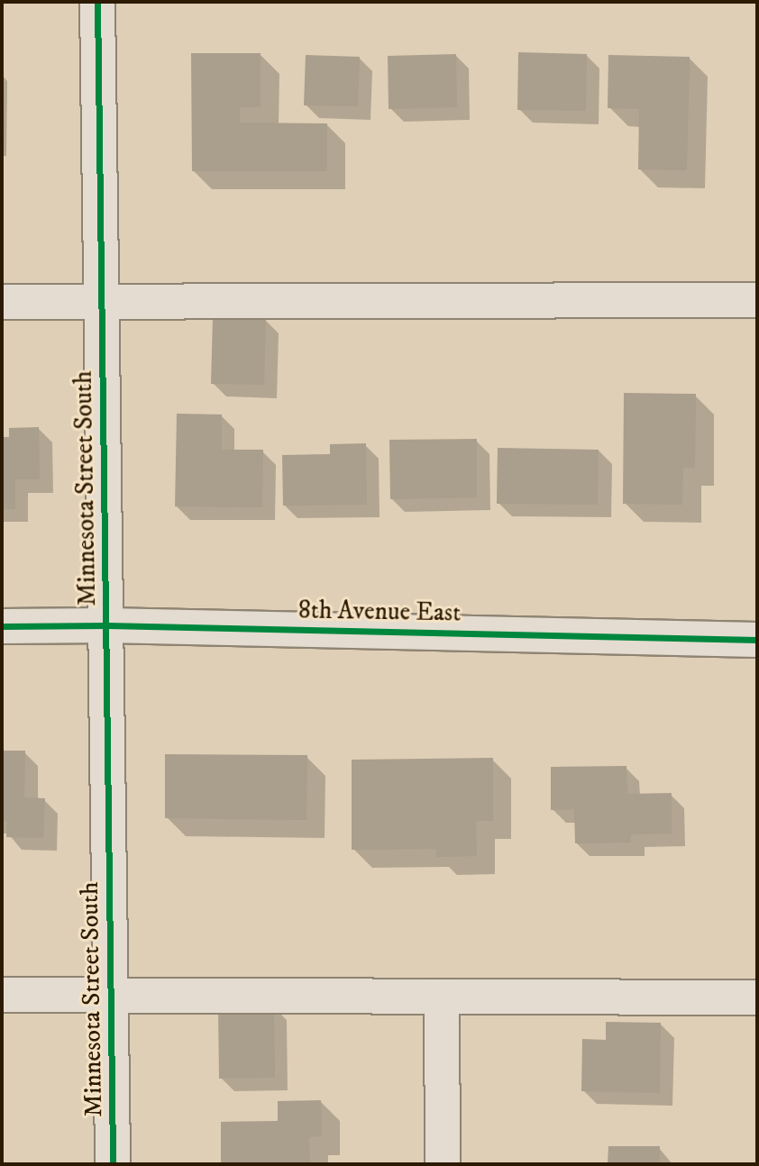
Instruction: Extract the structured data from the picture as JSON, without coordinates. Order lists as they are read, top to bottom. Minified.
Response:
{"streets":{"street":["Minnesota Street South","8th Avenue East"]},"crossings":[["Minnesota Street South","8th Avenue East"]]}
